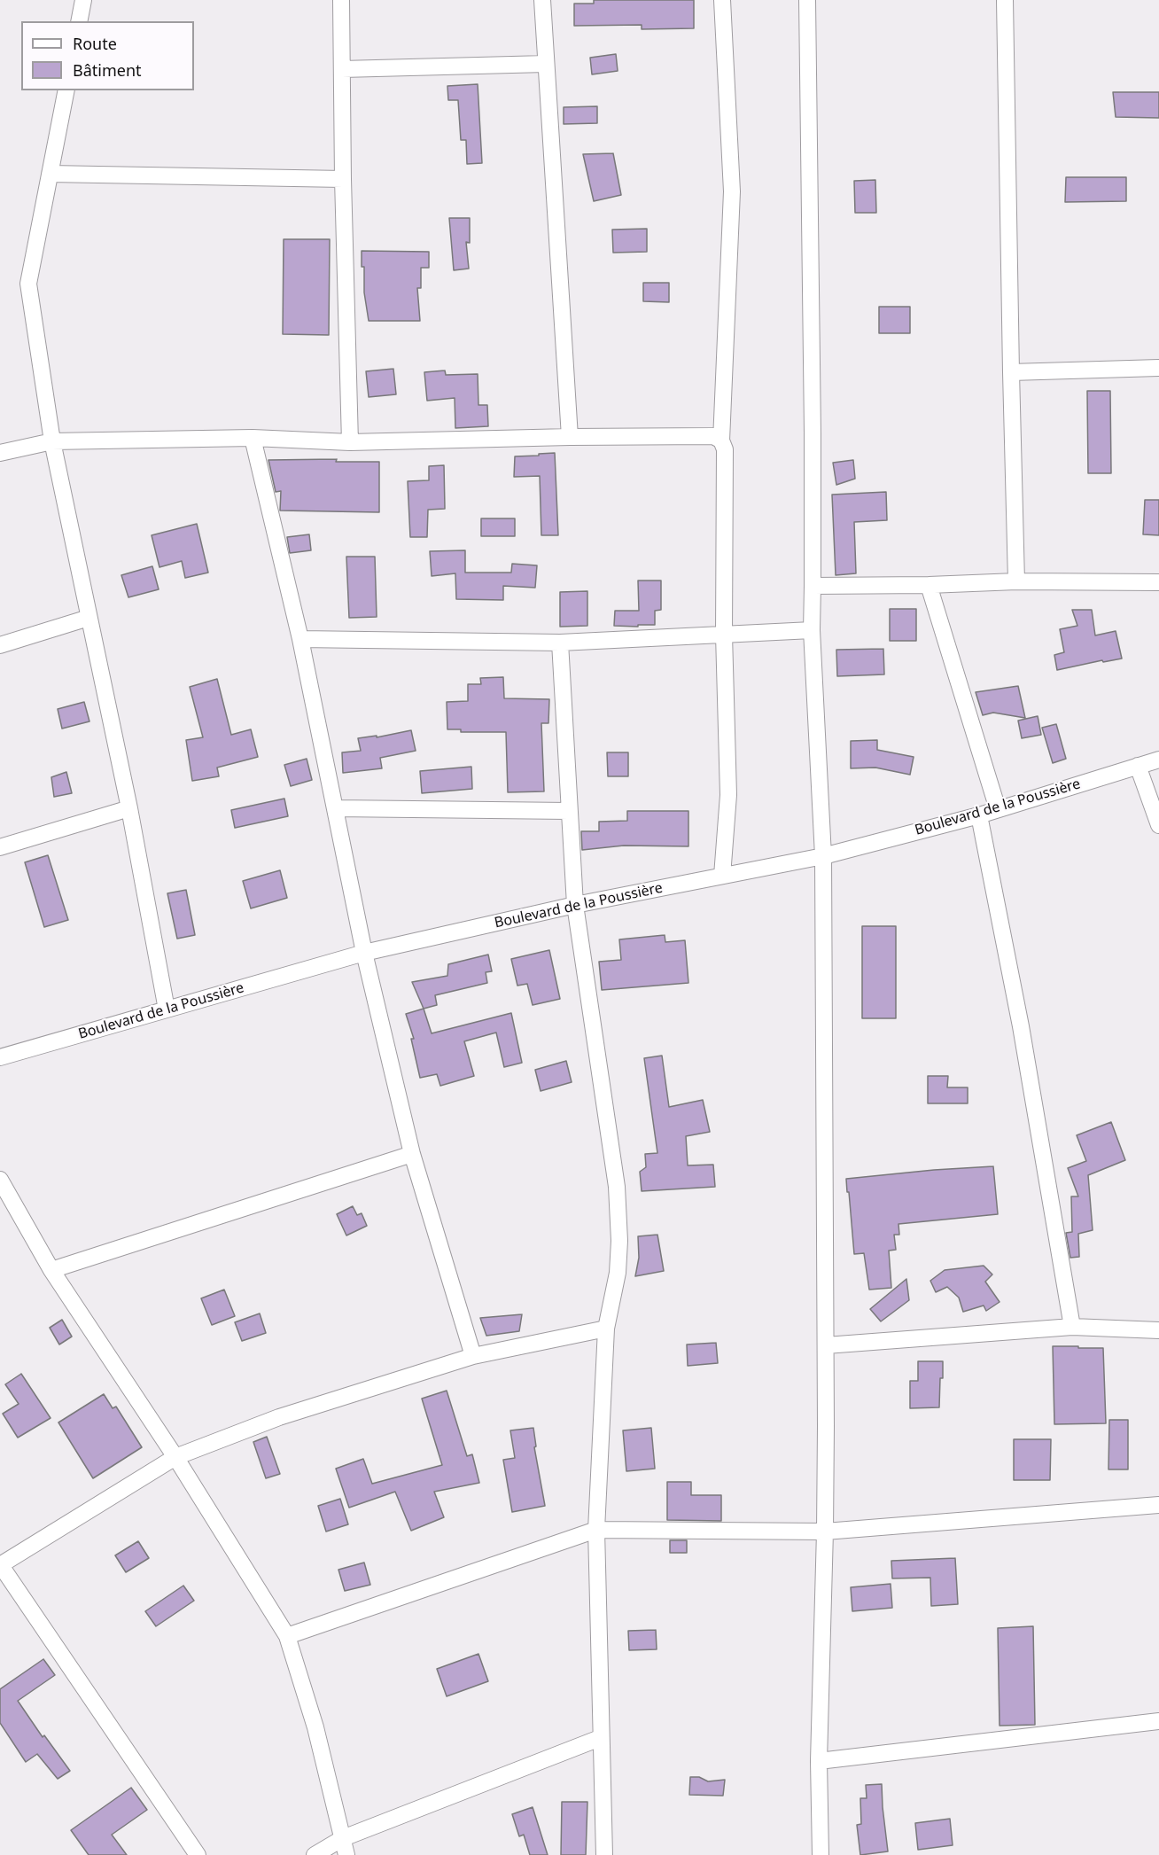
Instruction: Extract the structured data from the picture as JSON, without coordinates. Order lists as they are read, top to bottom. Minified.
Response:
{"streets":{"street":["Boulevard de la Poussière"]},"legend":["Route","Bâtiment"]}
